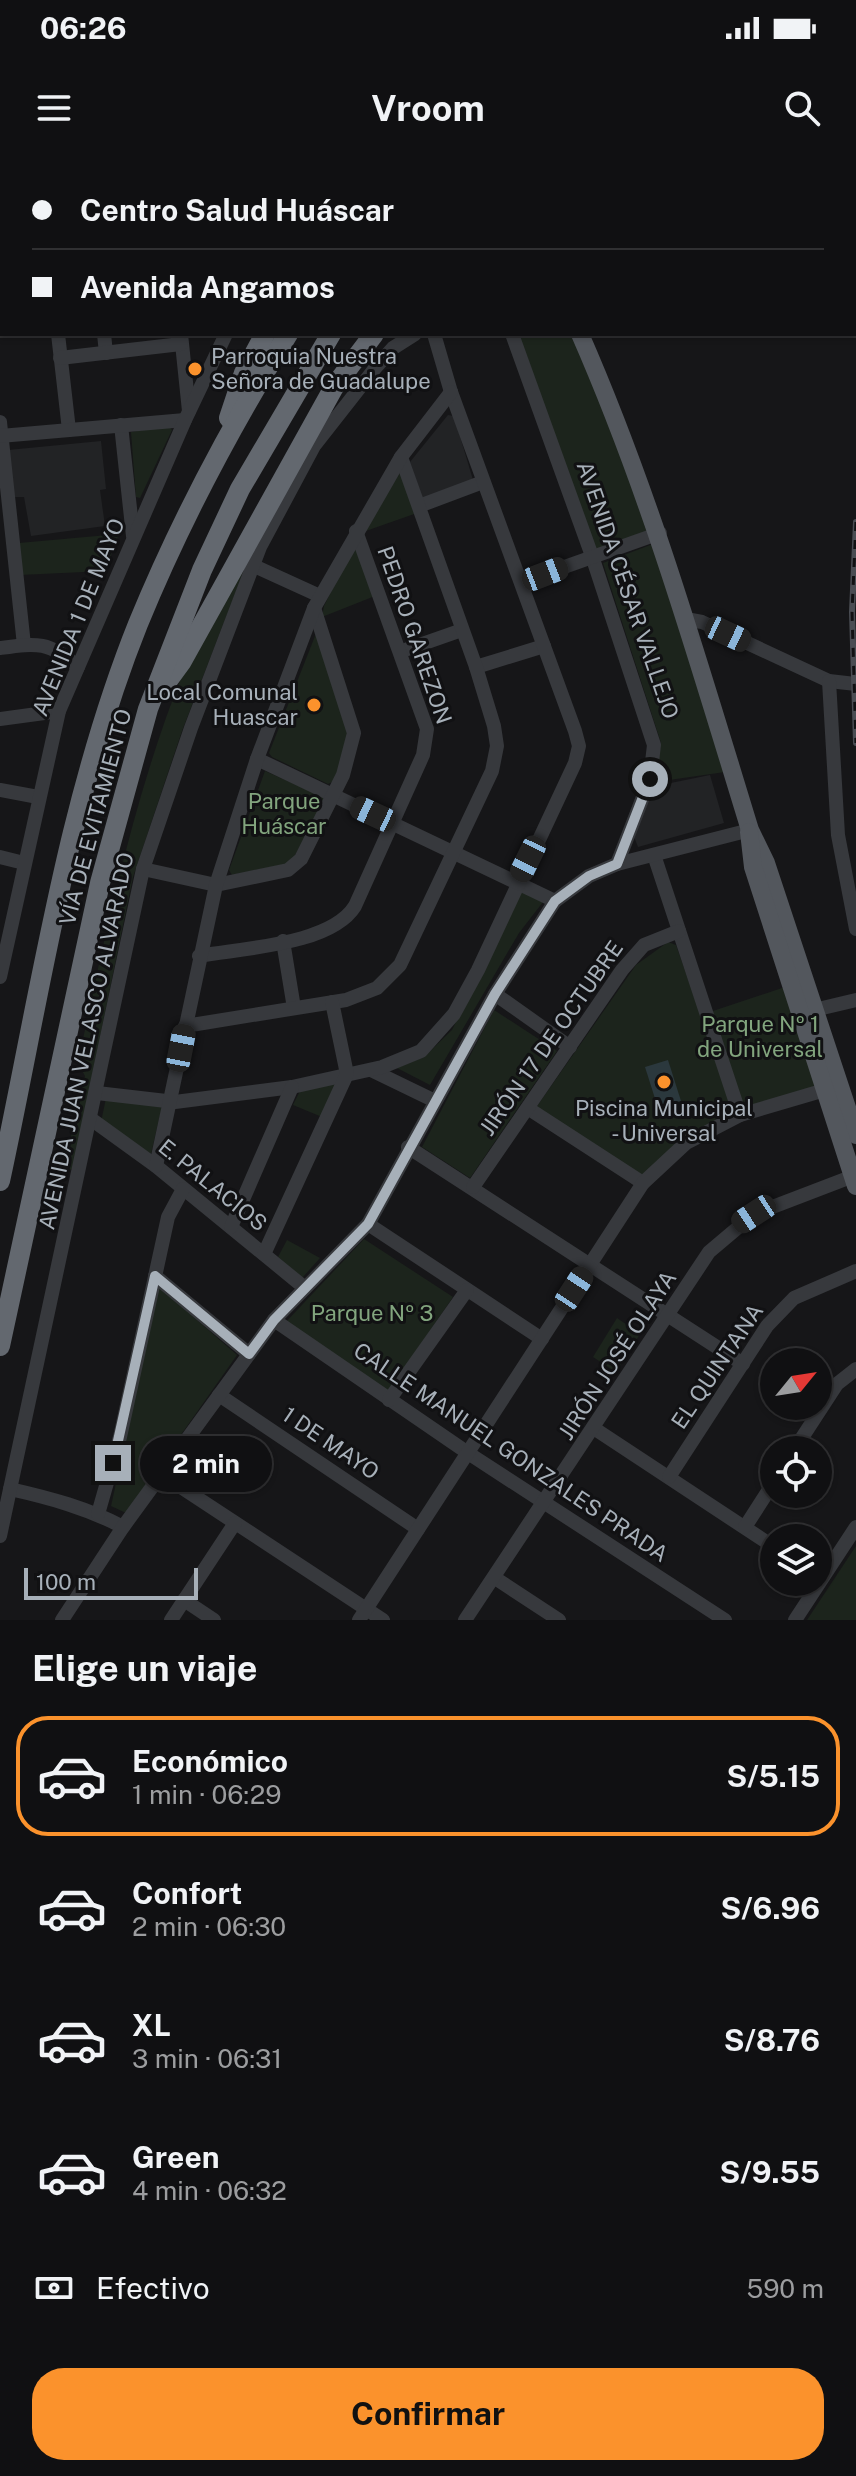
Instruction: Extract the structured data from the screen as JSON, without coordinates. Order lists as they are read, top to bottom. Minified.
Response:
{"streets":{"highway":["VÍA DE EVITAMIENTO"],"main road":["AVENIDA CÉSAR VALLEJO"],"street":["AVENIDA 1 DE MAYO","PEDRO GAREZON","JIRÓN 17 DE OCTUBRE","AVENIDA JUAN VELASCO ALVARADO","E. PALACIOS","JIRÓN JOSÉ OLAYA","EL QUINTANA","1 DE MAYO","CALLE MANUEL GONZALES PRADA"]},"crossings":[["AVENIDA CÉSAR VALLEJO","JIRÓN JOSÉ OLAYA"],["AVENIDA JUAN VELASCO ALVARADO","E. PALACIOS"],["JIRÓN JOSÉ OLAYA","CALLE MANUEL GONZALES PRADA"]],"parks":["Parque Huáscar","Parque Nº 1 de Universal","Parque Nº 3"],"places":["Parroquia Nuestra Señora de Guadalupe","Local Comunal Huascar","Piscina Municipal - Universal"],"scale_bar":"100 m","north":"top right","page":{"status":"06:26","header":"Vroom","banner":["Centro Salud Huáscar","Avenida Angamos"],"bubble":"2 min","scale":"100 m","heading":"Elige un viaje","list":[{"name":"Económico","note":"1 min · 06:29","value":"S/5.15"},{"name":"Confort","note":"2 min · 06:30","value":"S/6.96"},{"name":"XL","note":"3 min · 06:31","value":"S/8.76"},{"name":"Green","note":"4 min · 06:32","value":"S/9.55"}],"pay":["Efectivo","590 m"],"buttons":"Confirmar"}}
